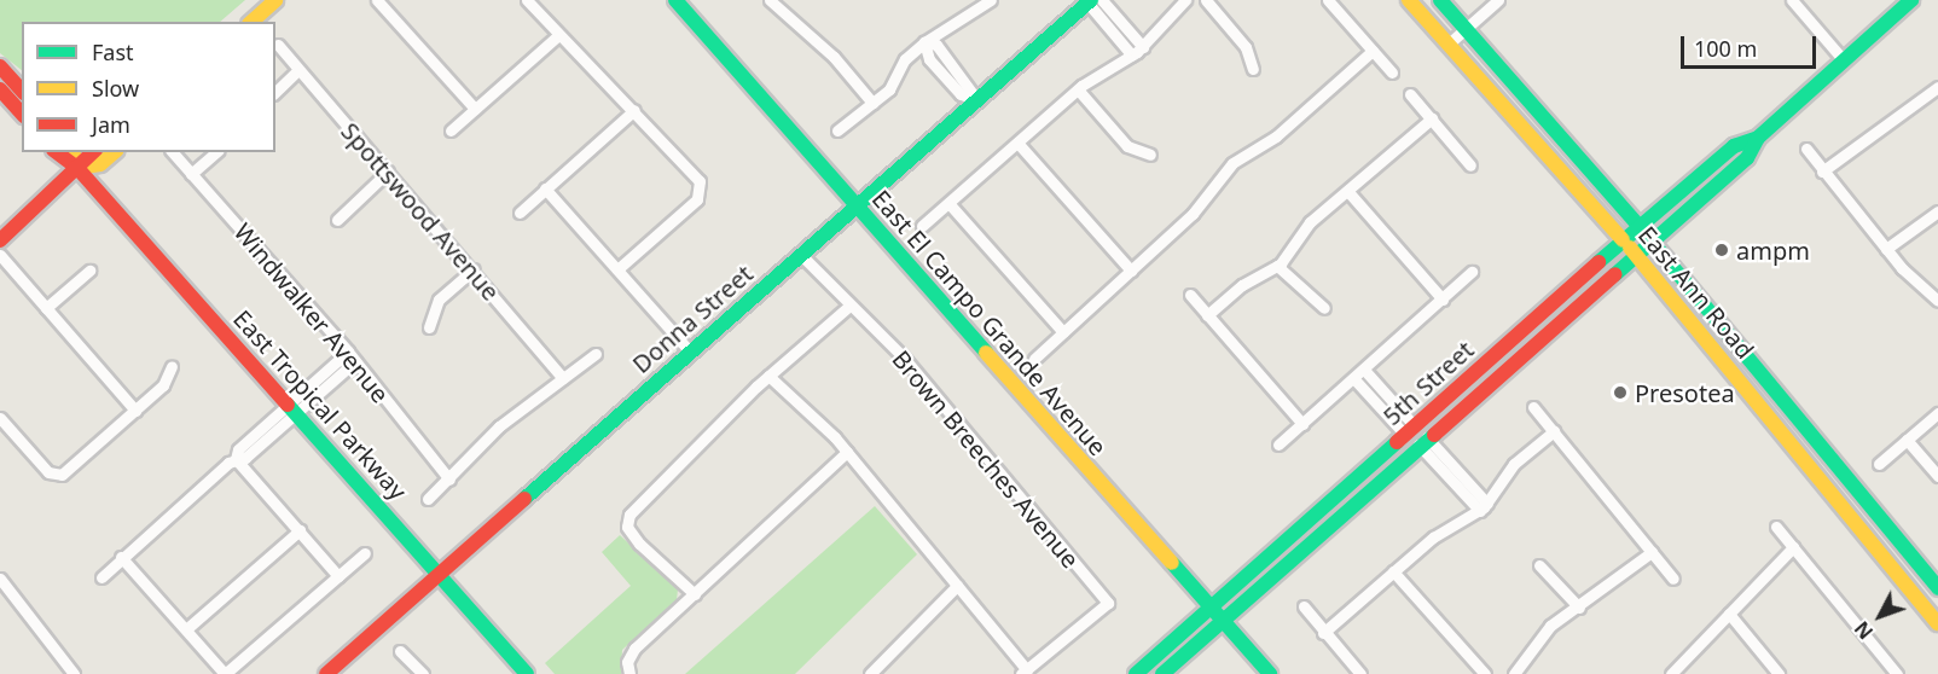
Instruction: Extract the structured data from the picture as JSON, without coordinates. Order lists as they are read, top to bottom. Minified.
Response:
{"streets":{"main road":["East Ann Road","Donna Street","East El Campo Grande Avenue","5th Street","East Tropical Parkway"],"street":["Spottswood Avenue","Windwalker Avenue","Brown Breeches Avenue"]},"crossings":[["East Ann Road","5th Street"],["Donna Street","East El Campo Grande Avenue"],["Donna Street","East Tropical Parkway"],["Donna Street","Brown Breeches Avenue"],["East El Campo Grande Avenue","5th Street"]],"places":["ampm","Presotea"],"legend":["Fast","Slow","Jam"],"scale_bar":"100 m","north":"bottom left"}
